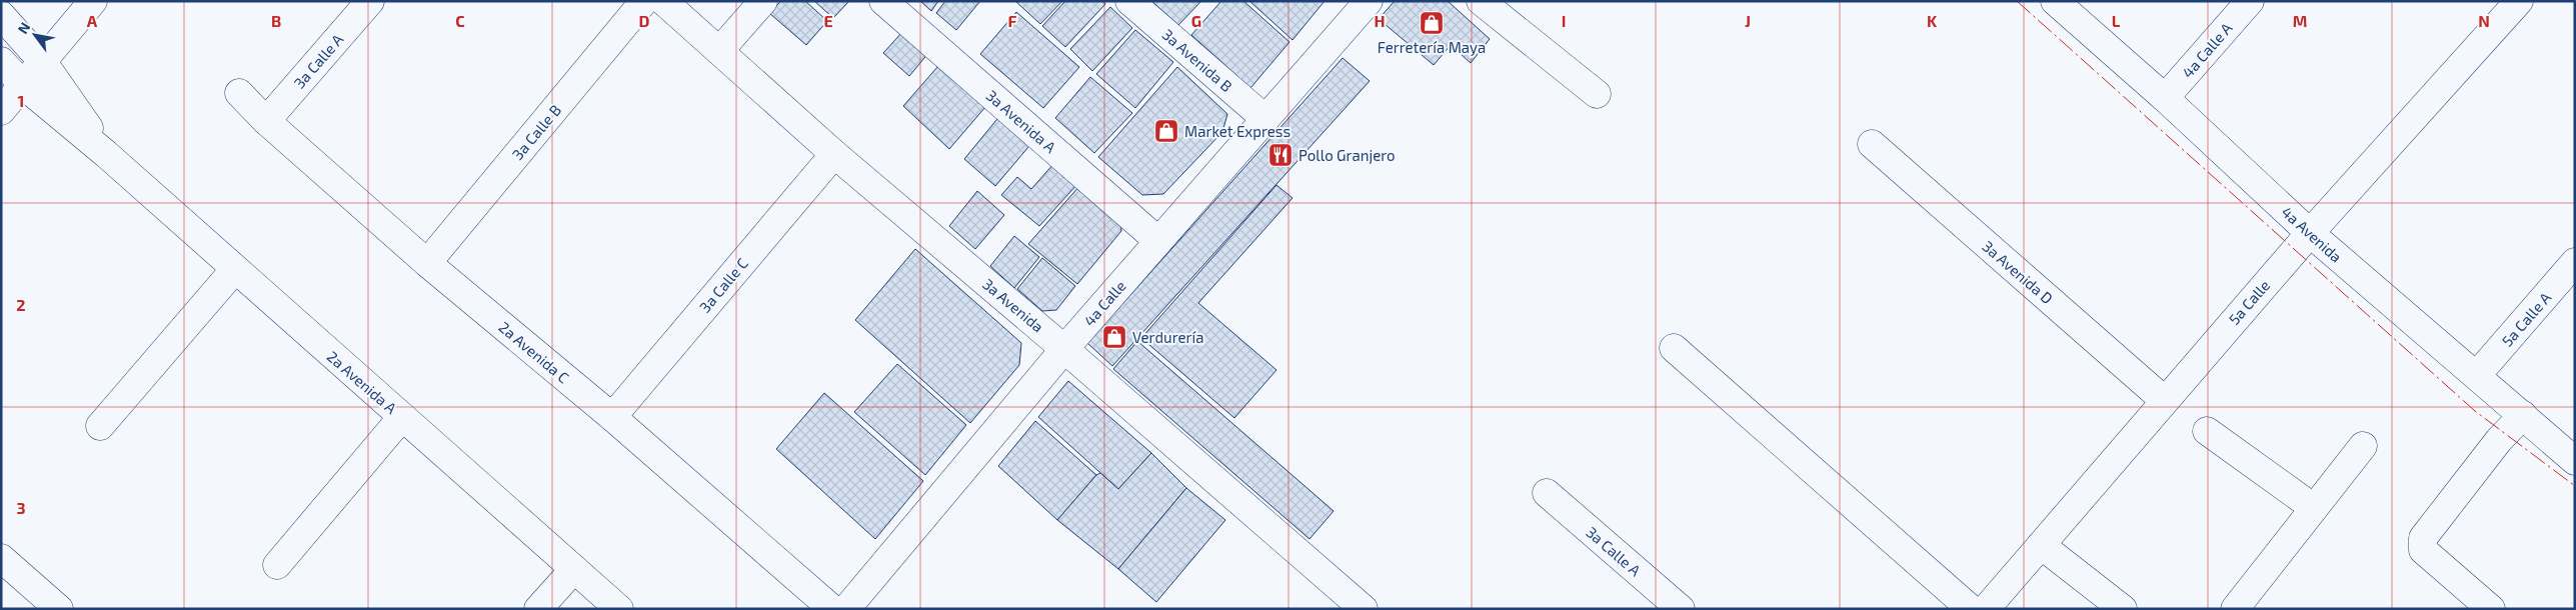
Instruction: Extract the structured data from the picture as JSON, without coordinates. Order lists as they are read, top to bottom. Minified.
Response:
{"streets":{"street":["4a Calle A","3a Avenida B","3a Calle A","3a Avenida A","3a Calle B","4a Avenida","3a Avenida D","3a Calle C","5a Calle","4a Calle","3a Avenida","5a Calle A","2a Avenida C","2a Avenida A"]},"crossings":[["4a Calle A","4a Avenida"],["3a Avenida B","4a Calle"],["3a Calle A","2a Avenida C"],["3a Avenida A","4a Calle"],["3a Calle B","2a Avenida C"],["4a Avenida","5a Calle"],["4a Avenida","5a Calle A"],["3a Avenida D","5a Calle"],["3a Calle C","3a Avenida"],["3a Calle C","2a Avenida C"],["4a Calle","3a Avenida"]],"places":{"shop":["Ferretería Maya","Market Express","Verdurería"],"restaurant":["Pollo Granjero"]},"north":"top left","grid":{"columns":["A","B","C","D","E","F","G","H","I","J","K","L","M","N"],"rows":["1","2","3"]}}
